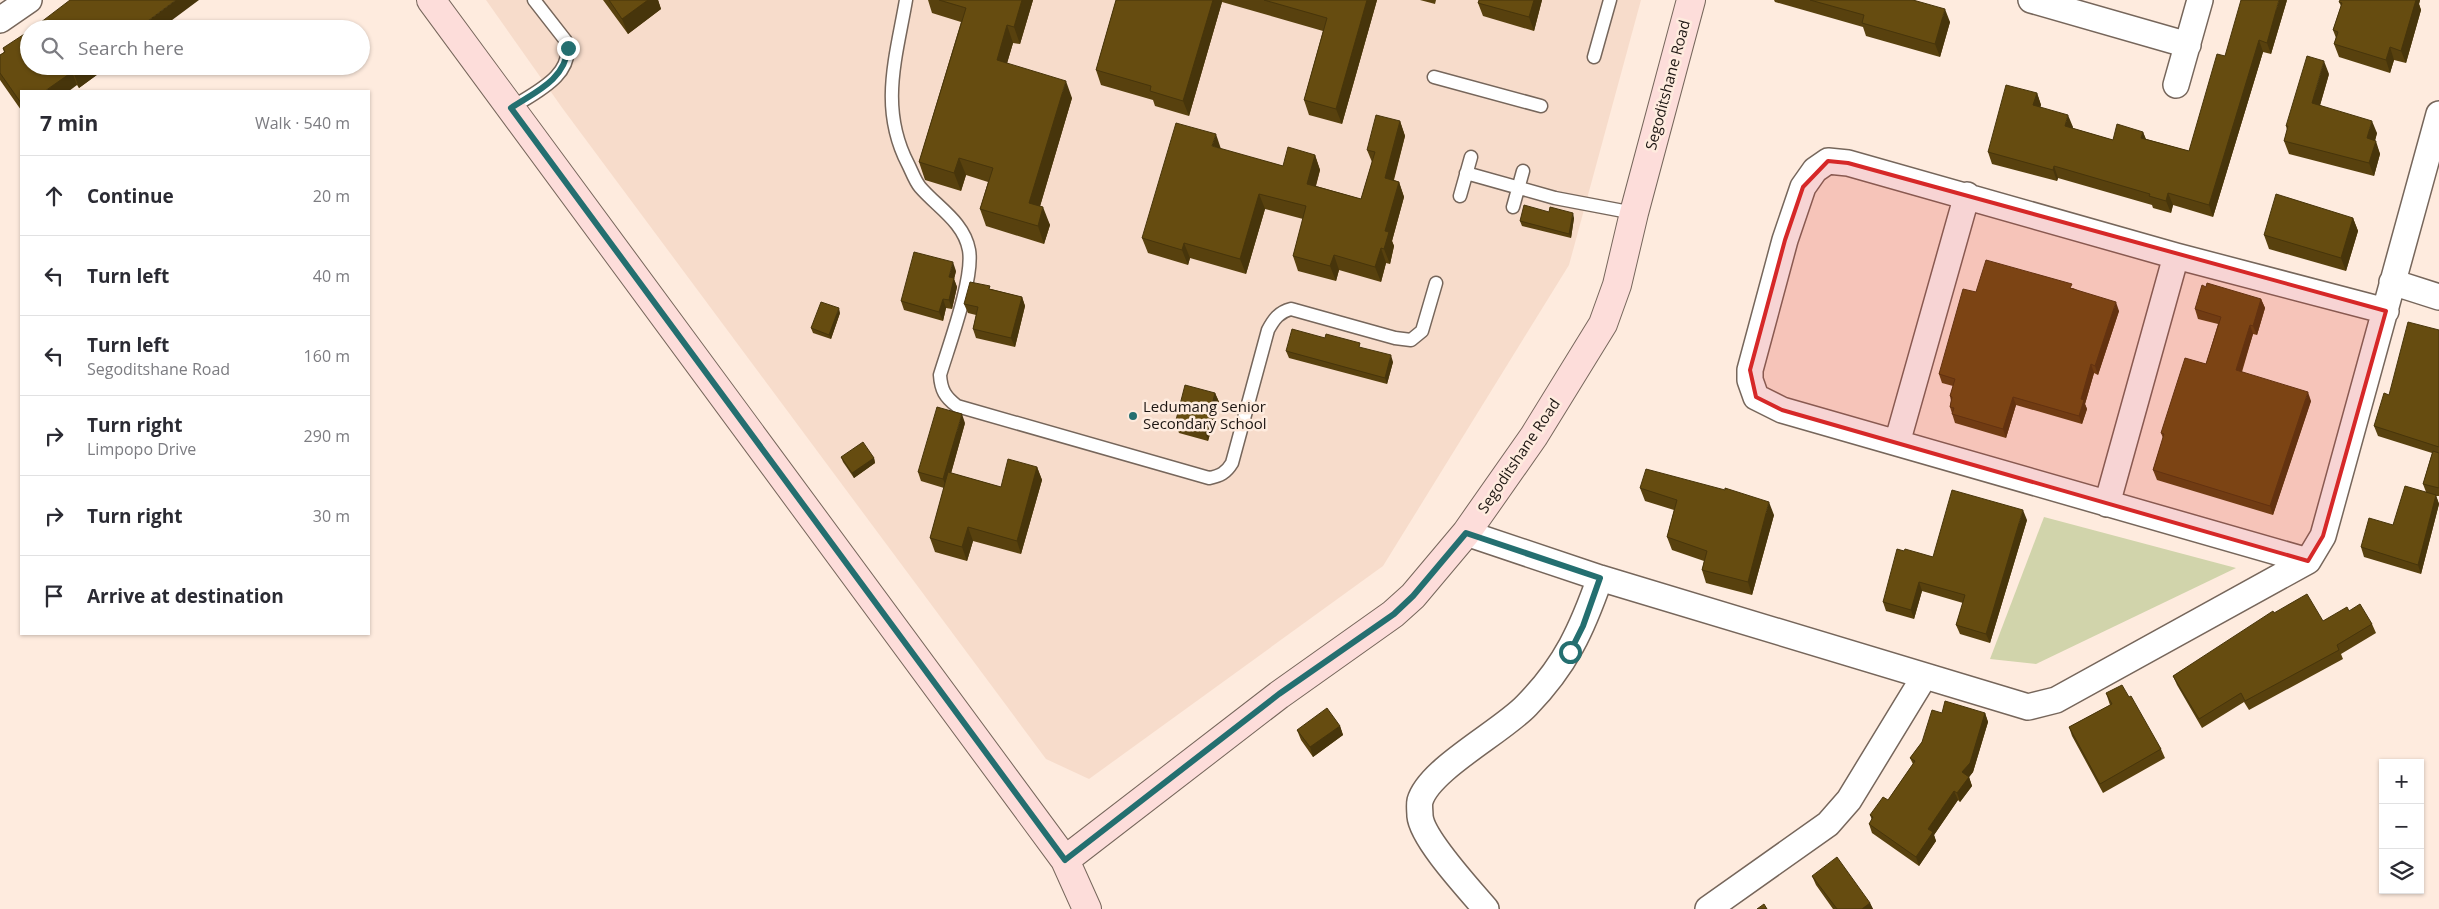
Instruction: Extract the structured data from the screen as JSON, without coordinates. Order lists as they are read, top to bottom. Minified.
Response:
{"streets":{"street":["Segoditshane Road"]},"places":["Ledumang Senior Secondary School"],"page":{"search":"Search here","heading":["7 min","Walk · 540 m"],"list":[["Continue","20 m"],["Turn left","40 m"],["Turn left","Segoditshane Road","160 m"],["Turn right","Limpopo Drive","290 m"],["Turn right","30 m"],"Arrive at destination"],"map_buttons":["+","−"]}}
